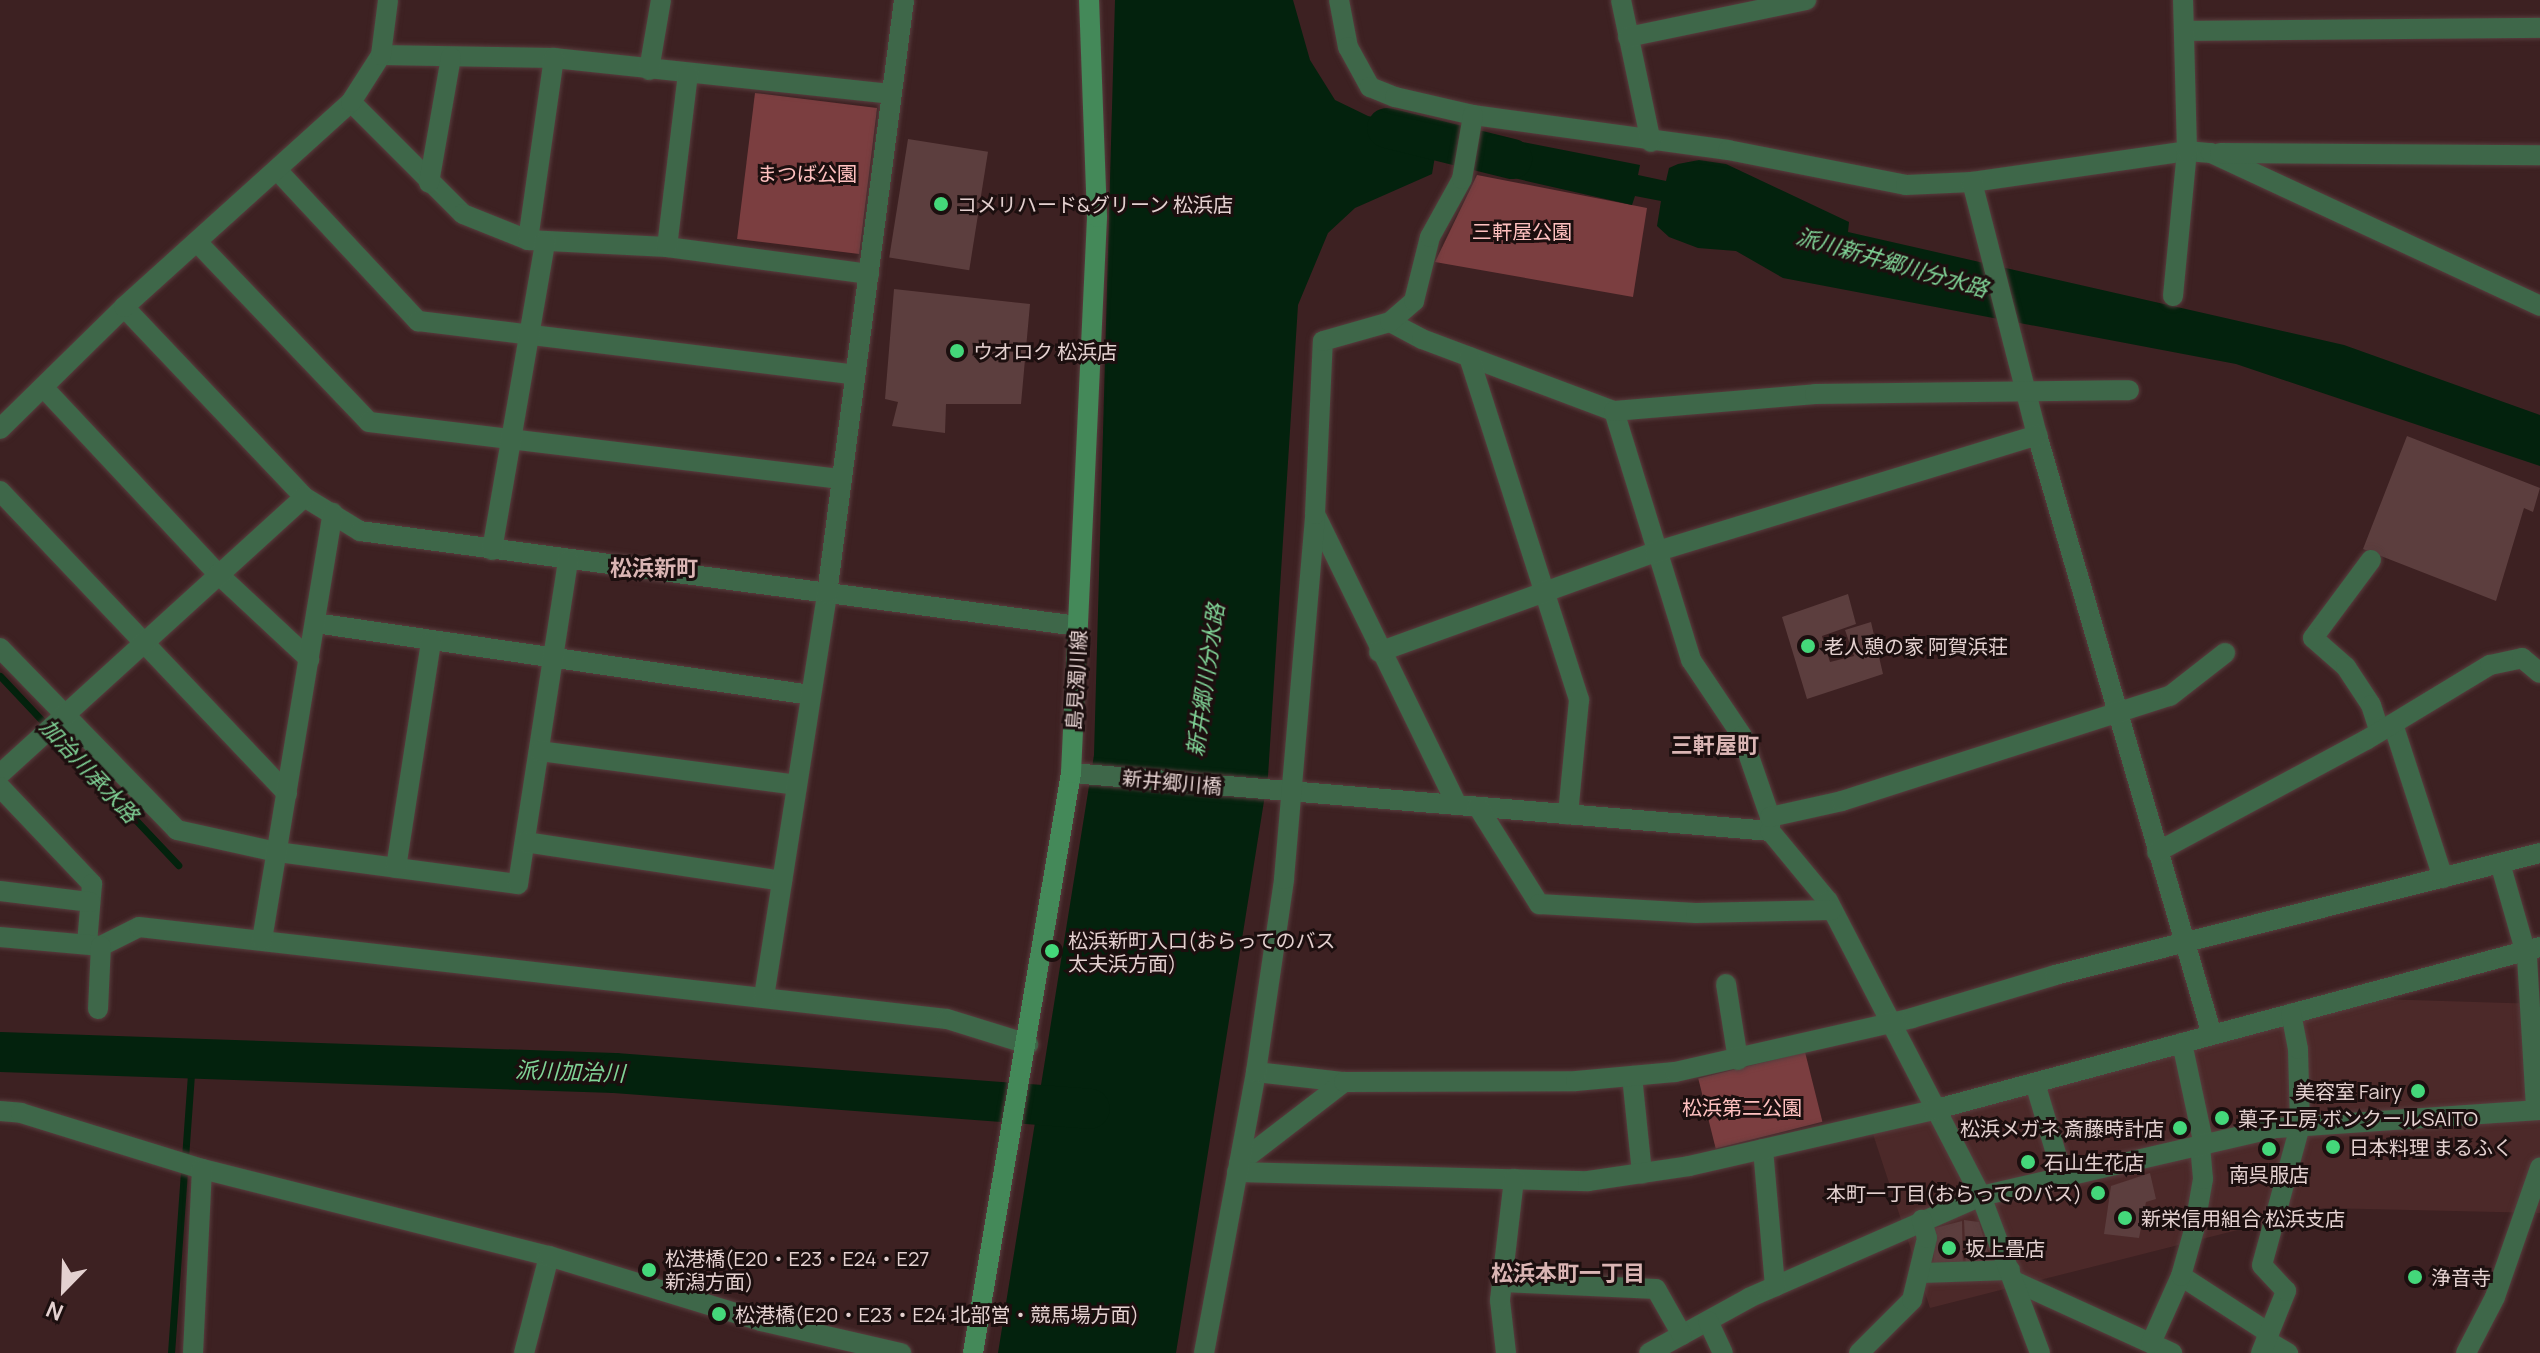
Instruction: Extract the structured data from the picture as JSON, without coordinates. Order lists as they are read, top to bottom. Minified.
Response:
{"streets":{"main road":["島見濁川線"],"street":["新井郷川橋"]},"crossings":[["島見濁川線","新井郷川橋"]],"districts":["松浜新町","三軒屋町","松浜本町一丁目"],"water":["派川新井郷川分水路","新井郷川分水路","加治川承水路","派川加治川"],"parks":["まつば公園","三軒屋公園","松浜第二公園"],"places":["コメリハード&グリーン 松浜店","ウオロク 松浜店","老人憩の家 阿賀浜荘","松浜新町入口(おらってのバス 太夫浜方面)","美容室 Fairy","菓子工房 ボンクールSAITO","松浜メガネ 斎藤時計店","日本料理 まるふく","南呉服店","石山生花店","本町一丁目(おらってのバス)","新栄信用組合 松浜支店","坂上畳店","松港橋(E20・E23・E24・E27 新潟方面)","浄音寺","松港橋(E20・E23・E24 北部営・競馬場方面)"],"north":"bottom left"}
